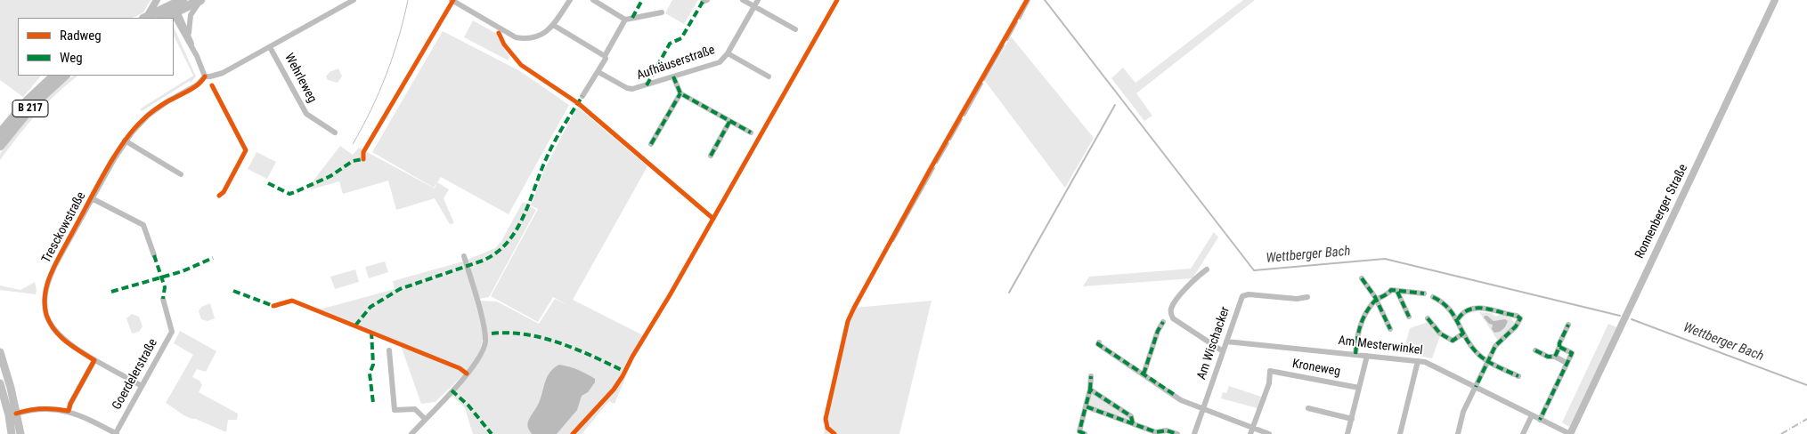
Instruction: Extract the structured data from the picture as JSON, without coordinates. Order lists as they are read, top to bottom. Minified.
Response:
{"streets":{"main road":["B 217"],"street":["Aufhäuserstraße","Wehrleweg","Ronnenberger Straße","Tresckowstraße","Am Wischacker","Am Mesterwinkel","Kroneweg","Goerdelerstraße"]},"crossings":[["Wehrleweg","Tresckowstraße"],["Ronnenberger Straße","Am Mesterwinkel"],["Tresckowstraße","Goerdelerstraße"],["Am Wischacker","Am Mesterwinkel"]],"water":["Wettberger Bach"],"legend":["Radweg","Weg"]}
